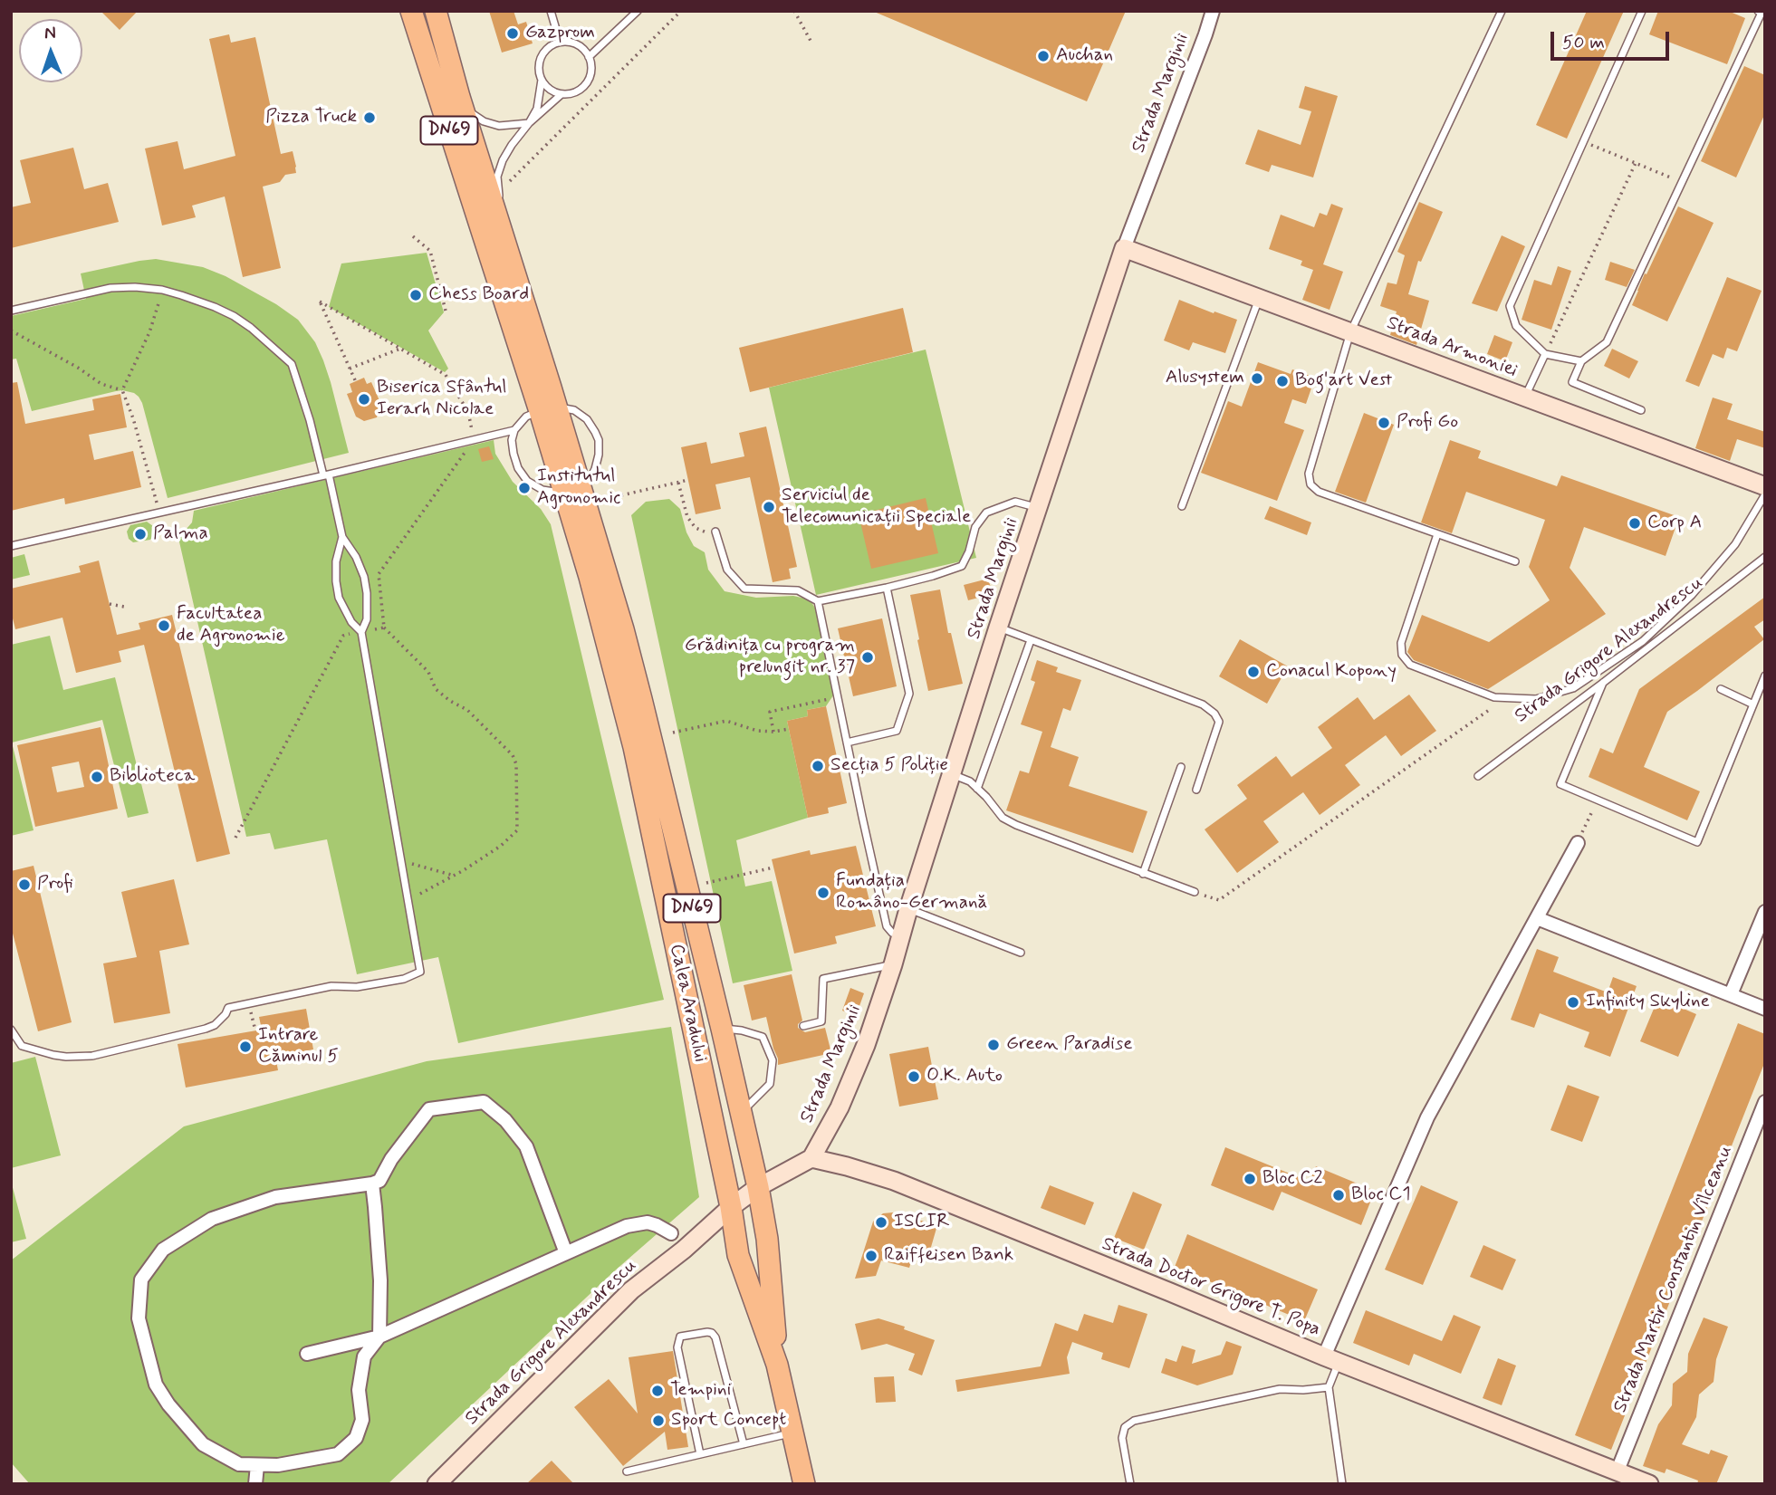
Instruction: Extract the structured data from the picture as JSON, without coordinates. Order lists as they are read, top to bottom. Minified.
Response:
{"streets":{"main road":["DN69","Calea Aradului"],"street":["Strada Marginii","Strada Armoniei","Strada Grigore Alexandrescu","Strada Martir Constantin Vîlceanu","Strada Doctor Grigore T. Popa"]},"crossings":[["Strada Marginii","Strada Armoniei"],["Strada Marginii","Strada Doctor Grigore T. Popa"],["Strada Grigore Alexandrescu","Calea Aradului"],["Strada Martir Constantin Vîlceanu","Strada Doctor Grigore T. Popa"]],"places":["Gazprom","Auchan","Pizza Truck","Chess Board","Alusystem","Bog'art Vest","Biserica Sfântul Ierarh Nicolae","Profi Go","Institutul Agronomic","Serviciul de Telecomunicații Speciale","Corp A","Palma","Facultatea de Agronomie","Grădinița cu program prelungit nr. 37","Conacul Kopony","Secția 5 Poliție","Biblioteca","Profi","Fundația Româno-Germană","Infinity Skyline","Green Paradise","Intrare Căminul 5","O.K. Auto","Bloc C2","Bloc C1","ISCIR","Raiffeisen Bank","Tempini","Sport Concept"],"scale_bar":"50 m","north":"top"}
